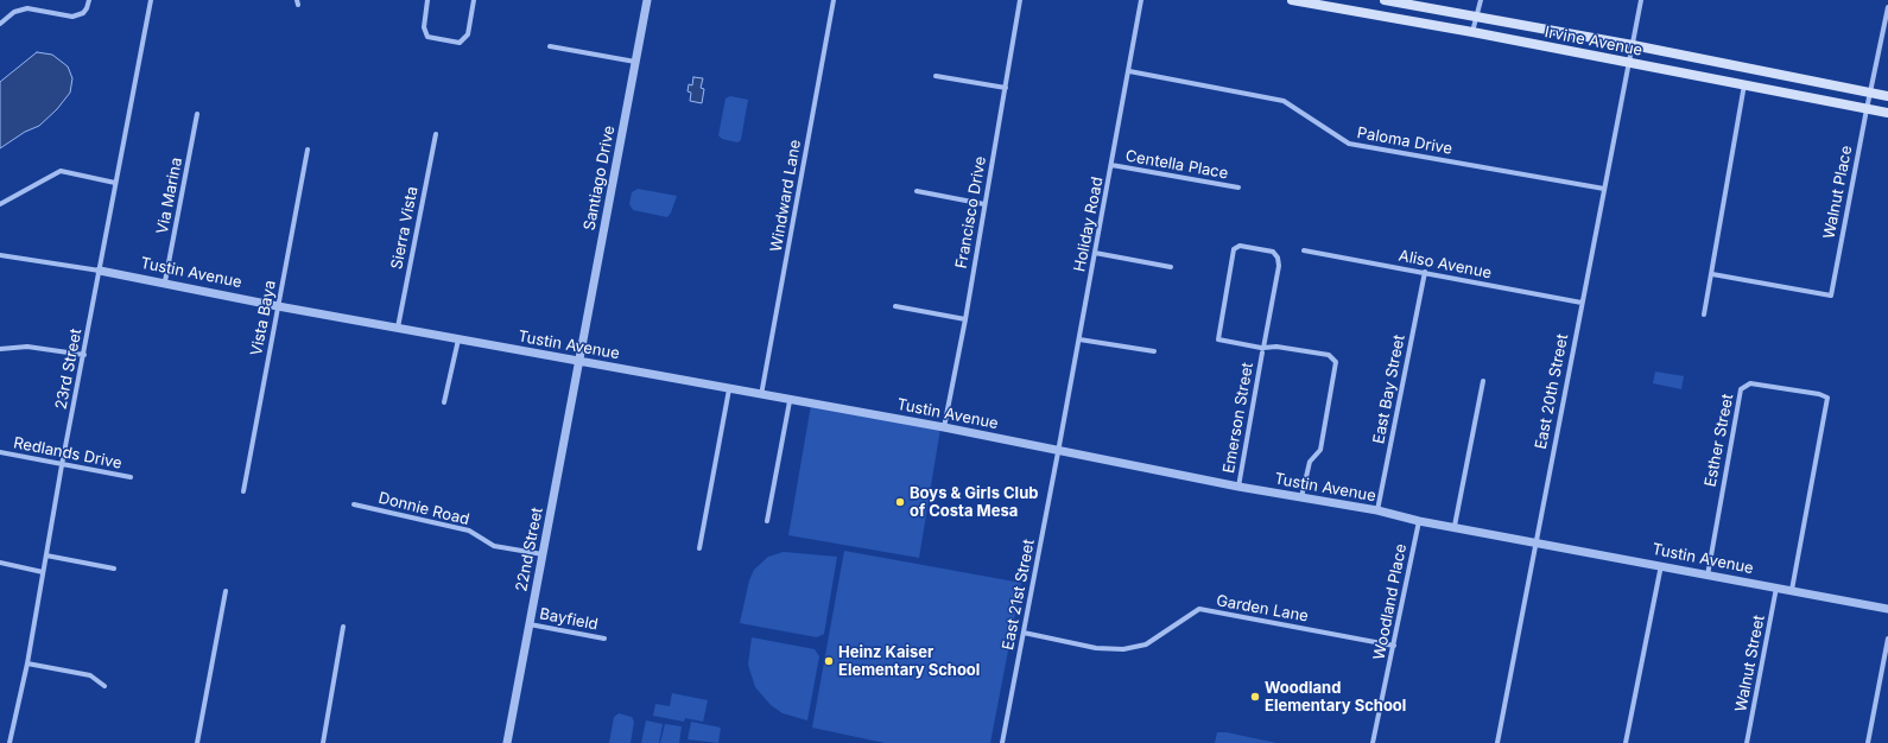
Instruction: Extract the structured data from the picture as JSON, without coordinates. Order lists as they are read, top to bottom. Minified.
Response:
{"streets":{"main road":["Irvine Avenue"],"street":["Paloma Drive","Centella Place","Santiago Drive","Walnut Place","Via Marina","Windward Lane","Francisco Drive","Holiday Road","Sierra Vista","Aliso Avenue","Tustin Avenue","Vista Baya","23rd Street","East Bay Street","East 20th Street","Emerson Street","Esther Street","Redlands Drive","Donnie Road","22nd Street","East 21st Street","Woodland Place","Garden Lane","Bayfield","Walnut Street"]},"crossings":[["Irvine Avenue","Walnut Place"],["Irvine Avenue","East 20th Street"],["Paloma Drive","Holiday Road"],["Paloma Drive","East 20th Street"],["Centella Place","Holiday Road"],["Santiago Drive","Tustin Avenue"],["Santiago Drive","22nd Street"],["Via Marina","Tustin Avenue"],["Windward Lane","Tustin Avenue"],["Francisco Drive","Tustin Avenue"],["Holiday Road","Tustin Avenue"],["Holiday Road","East 21st Street"],["Sierra Vista","Tustin Avenue"],["Aliso Avenue","East Bay Street"],["Aliso Avenue","East 20th Street"],["Tustin Avenue","Vista Baya"],["Tustin Avenue","23rd Street"],["Tustin Avenue","East Bay Street"],["Tustin Avenue","East 20th Street"],["Tustin Avenue","Emerson Street"],["Tustin Avenue","Esther Street"],["Tustin Avenue","22nd Street"],["Tustin Avenue","East 21st Street"],["Tustin Avenue","Woodland Place"],["Tustin Avenue","Walnut Street"],["23rd Street","Redlands Drive"],["Donnie Road","22nd Street"],["22nd Street","Bayfield"],["East 21st Street","Garden Lane"],["Woodland Place","Garden Lane"]],"places":["Boys & Girls Club of Costa Mesa","Heinz Kaiser Elementary School","Woodland Elementary School"]}
